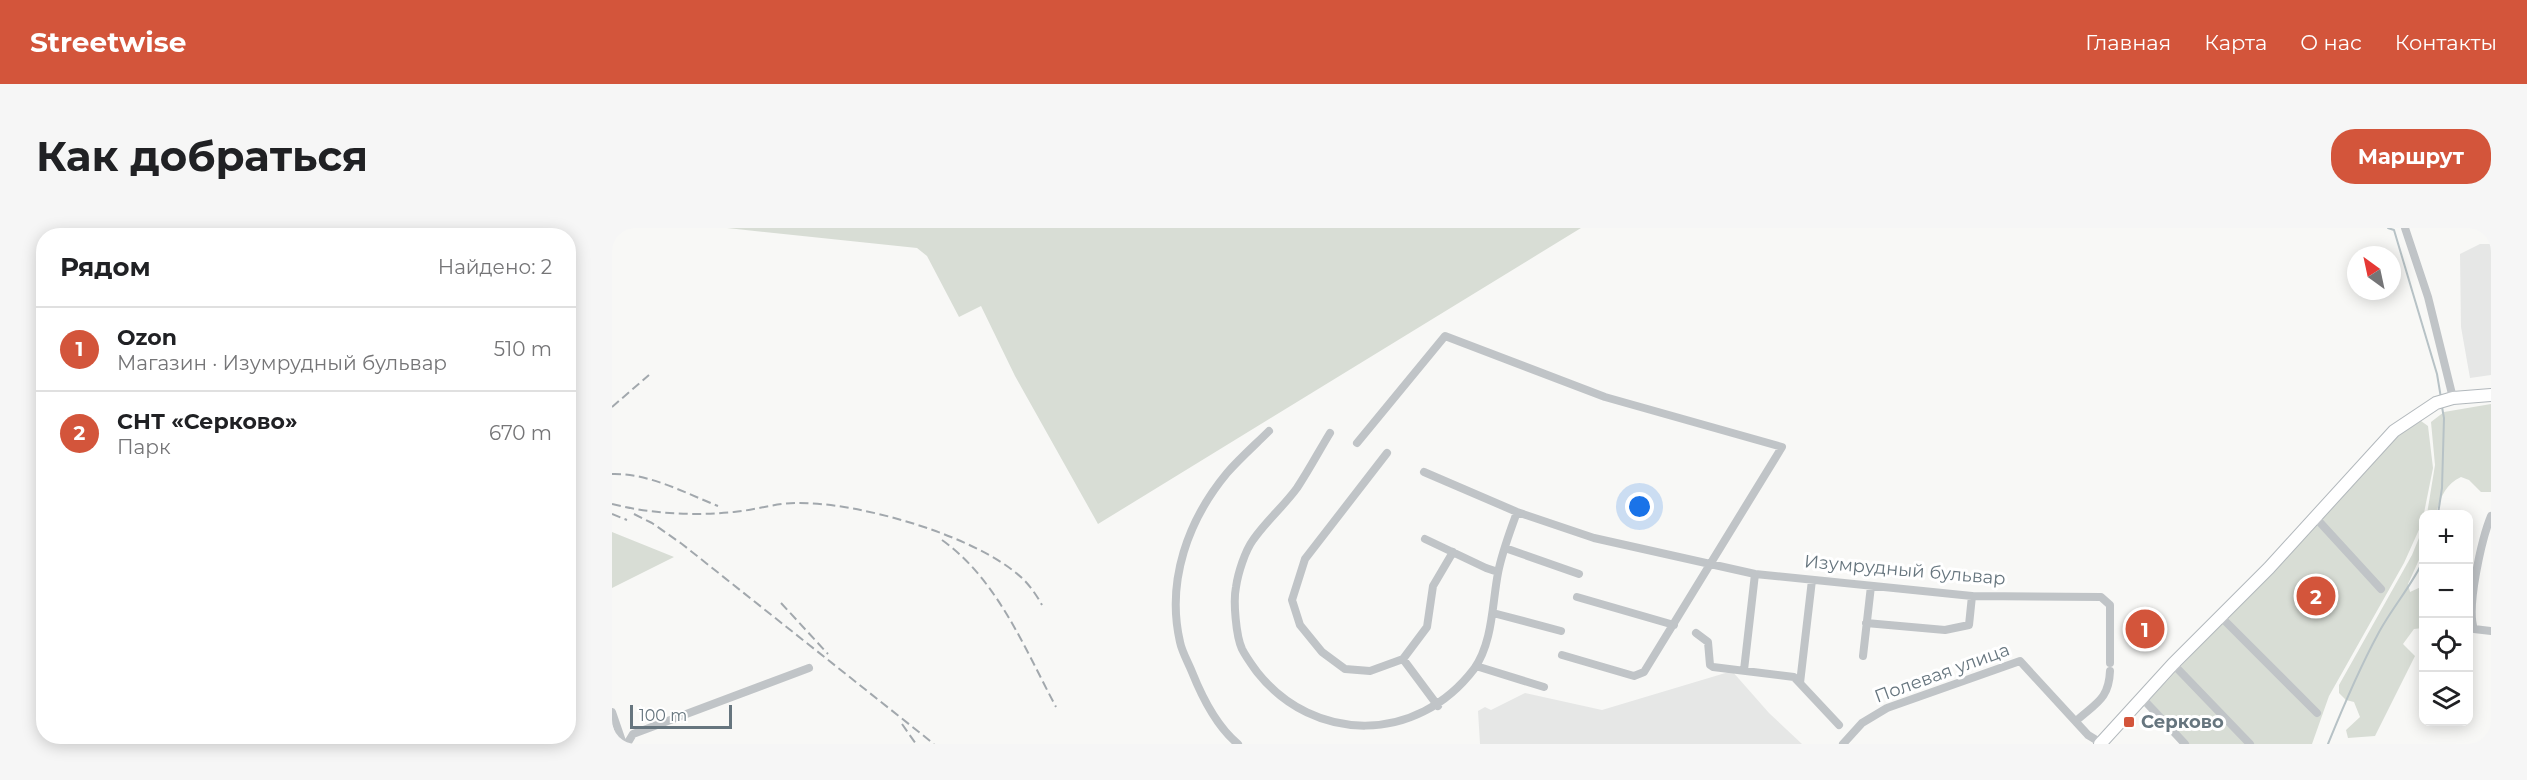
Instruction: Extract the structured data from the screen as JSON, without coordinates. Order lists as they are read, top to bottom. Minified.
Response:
{"streets":{"street":["Изумрудный бульвар","Полевая улица"]},"crossings":[["Изумрудный бульвар","Полевая улица"]],"places":{"transit":["Серково"]},"scale_bar":"100 m","north":"top left","page":{"header":"Streetwise","nav":["Главная","Карта","О нас","Контакты"],"buttons":"Маршрут","title":"Как добраться","heading":["Рядом","Найдено: 2"],"list":[{"mark":"1","name":"Ozon","note":"Магазин · Изумрудный бульвар","value":"510 m"},{"mark":"2","name":"СНТ «Серково»","note":"Парк","value":"670 m"}],"map_buttons":["+","−"],"pins":["2","1"],"scale":"100 m"}}
